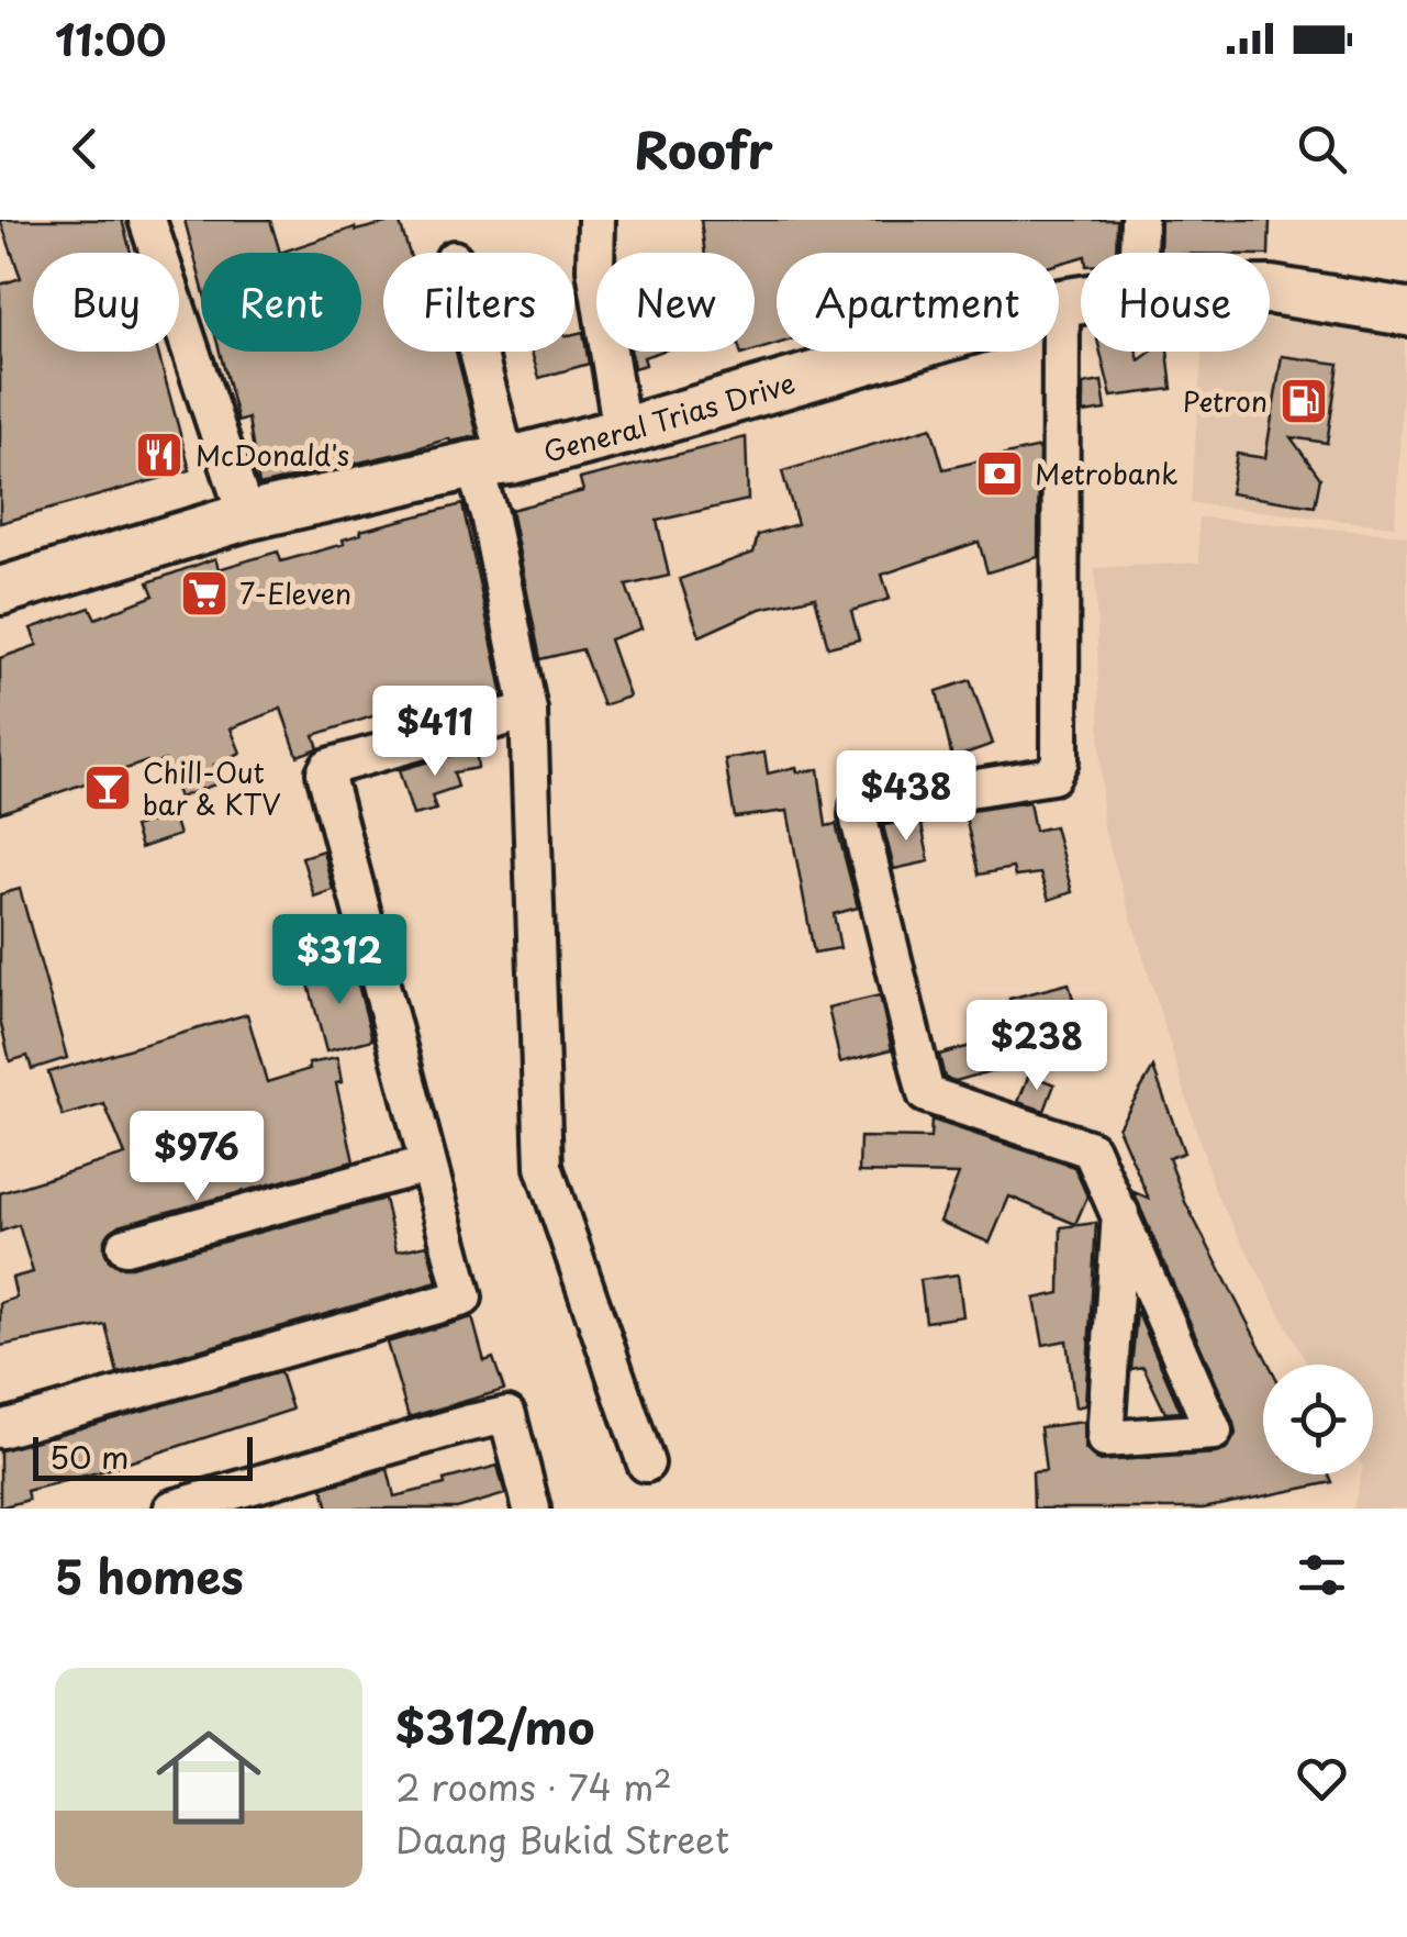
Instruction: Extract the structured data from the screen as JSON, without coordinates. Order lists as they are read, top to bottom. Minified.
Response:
{"streets":{"main road":["General Trias Drive"]},"places":{"fuel station":["Petron"],"restaurant":["McDonald's"],"bank":["Metrobank"],"supermarket":["7-Eleven"],"bar":["Chill-Out bar & KTV"]},"scale_bar":"50 m","page":{"status":"11:00","header":"Roofr","chip":["Buy","Rent","Filters","New","Apartment","House"],"price":["$411","$438","$312","$238","$976"],"scale":"50 m","heading":"5 homes","list":[{"name":"$312/mo","note":"2 rooms · 74 m² · Daang Bukid Street"}]}}
